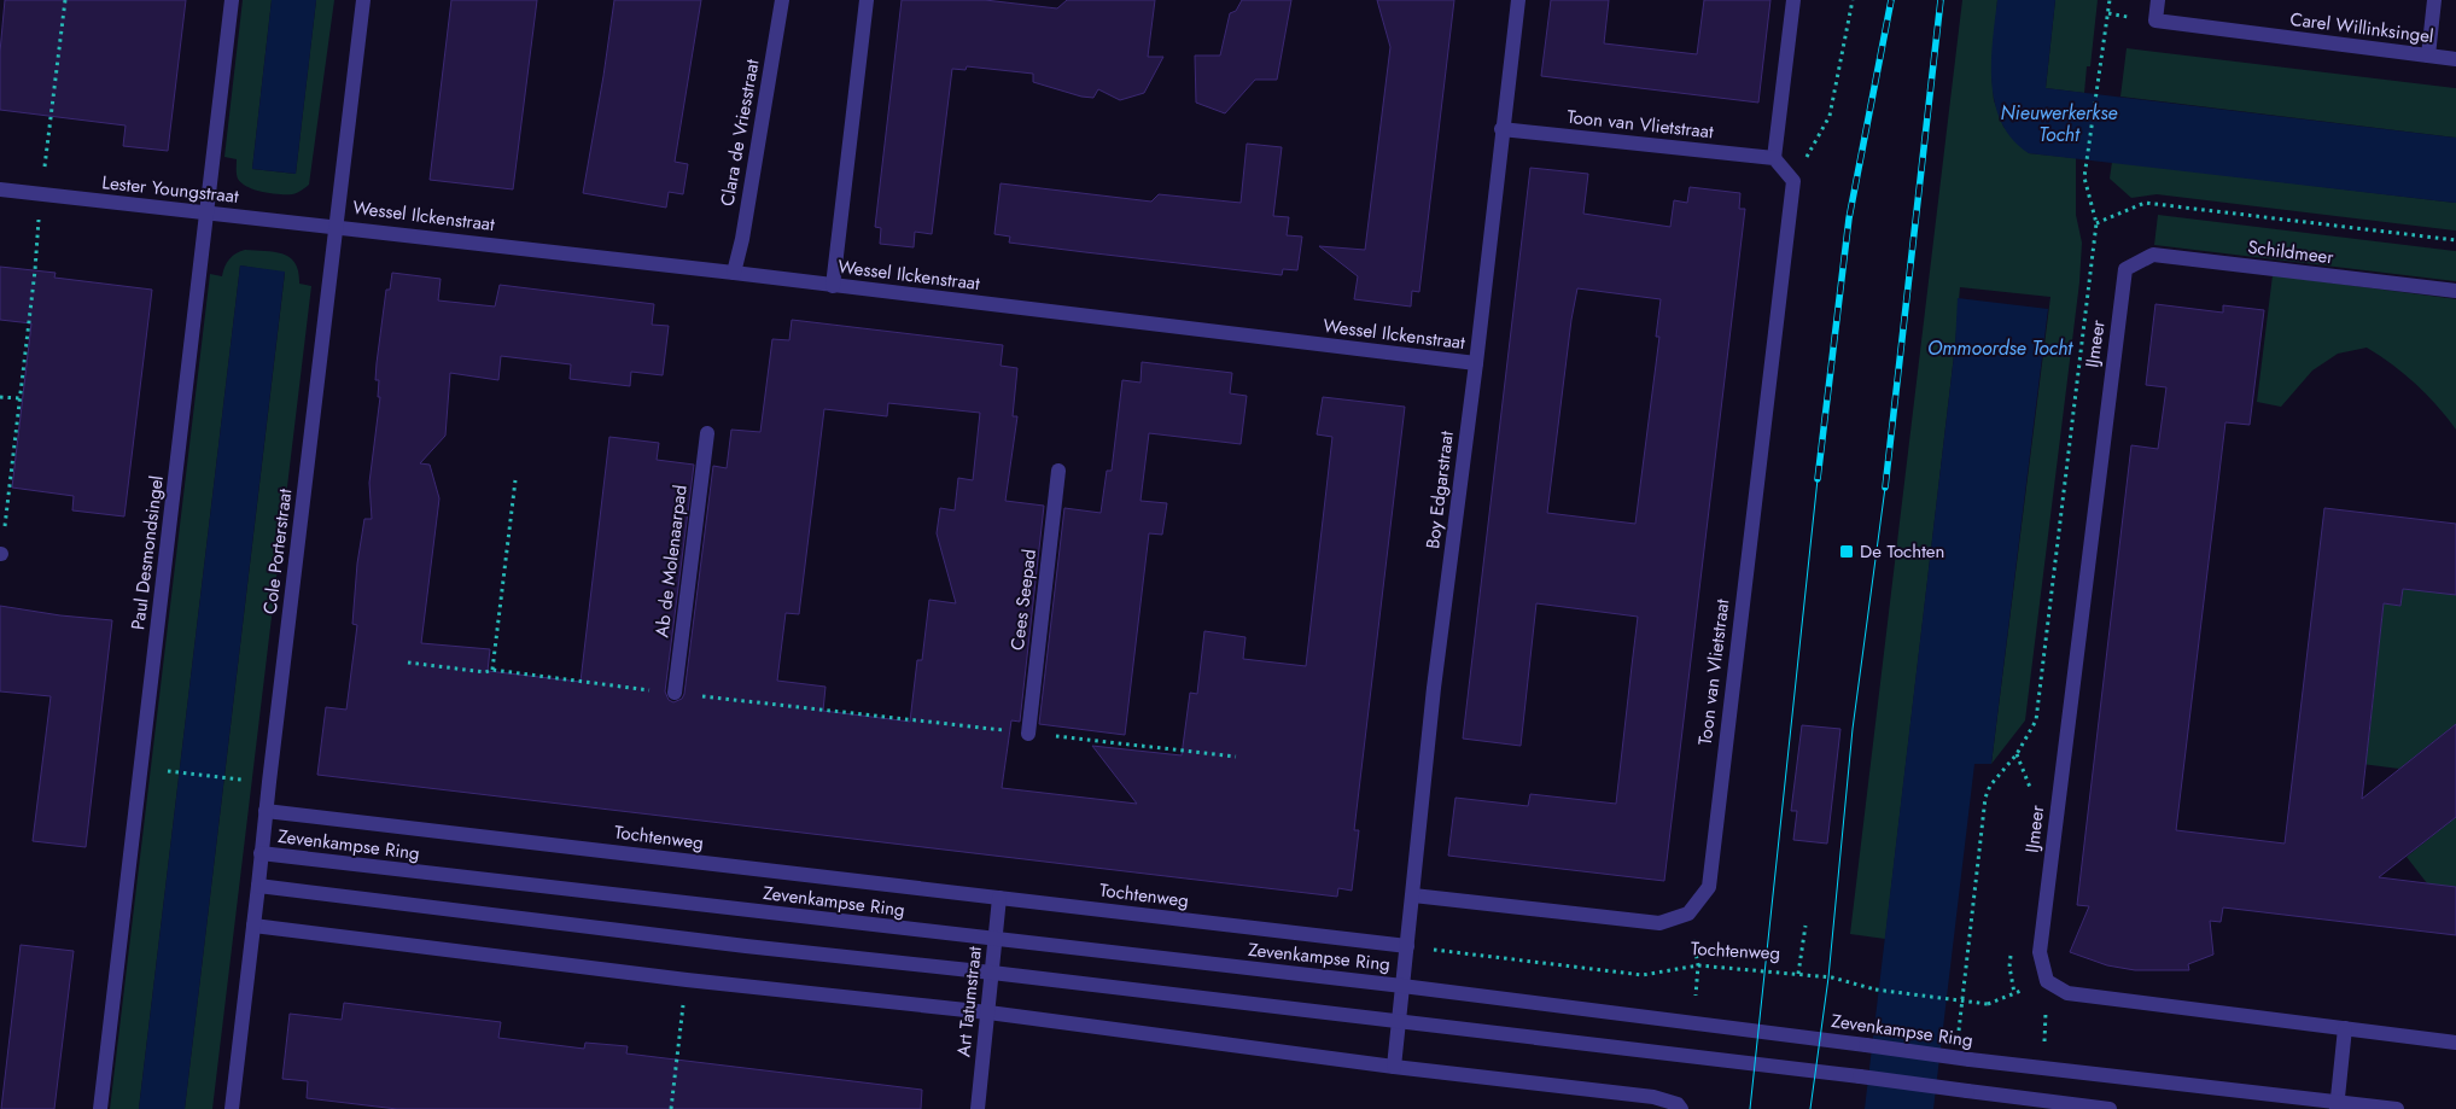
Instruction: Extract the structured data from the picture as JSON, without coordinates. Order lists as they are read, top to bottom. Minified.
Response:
{"streets":{"street":["Carel Willinksingel","Toon van Vlietstraat","Clara de Vriesstraat","Lester Youngstraat","Wessel Ilckenstraat","Schildmeer","IJmeer","Boy Edgarstraat","Cole Porterstraat","Paul Desmondsingel","Ab de Molenaarpad","Cees Seepad","Tochtenweg","Zevenkampse Ring","Art Tatumstraat"]},"crossings":[["Toon van Vlietstraat","Boy Edgarstraat"],["Clara de Vriesstraat","Wessel Ilckenstraat"],["Lester Youngstraat","Wessel Ilckenstraat"],["Lester Youngstraat","Cole Porterstraat"],["Lester Youngstraat","Paul Desmondsingel"],["Wessel Ilckenstraat","Boy Edgarstraat"],["Wessel Ilckenstraat","Cole Porterstraat"],["Schildmeer","IJmeer"],["Boy Edgarstraat","Tochtenweg"],["Boy Edgarstraat","Zevenkampse Ring"],["Cole Porterstraat","Tochtenweg"],["Cole Porterstraat","Zevenkampse Ring"],["Tochtenweg","Art Tatumstraat"],["Zevenkampse Ring","Art Tatumstraat"]],"water":["Nieuwerkerkse Tocht","Ommoordse Tocht"],"places":{"transit":["De Tochten"]}}
